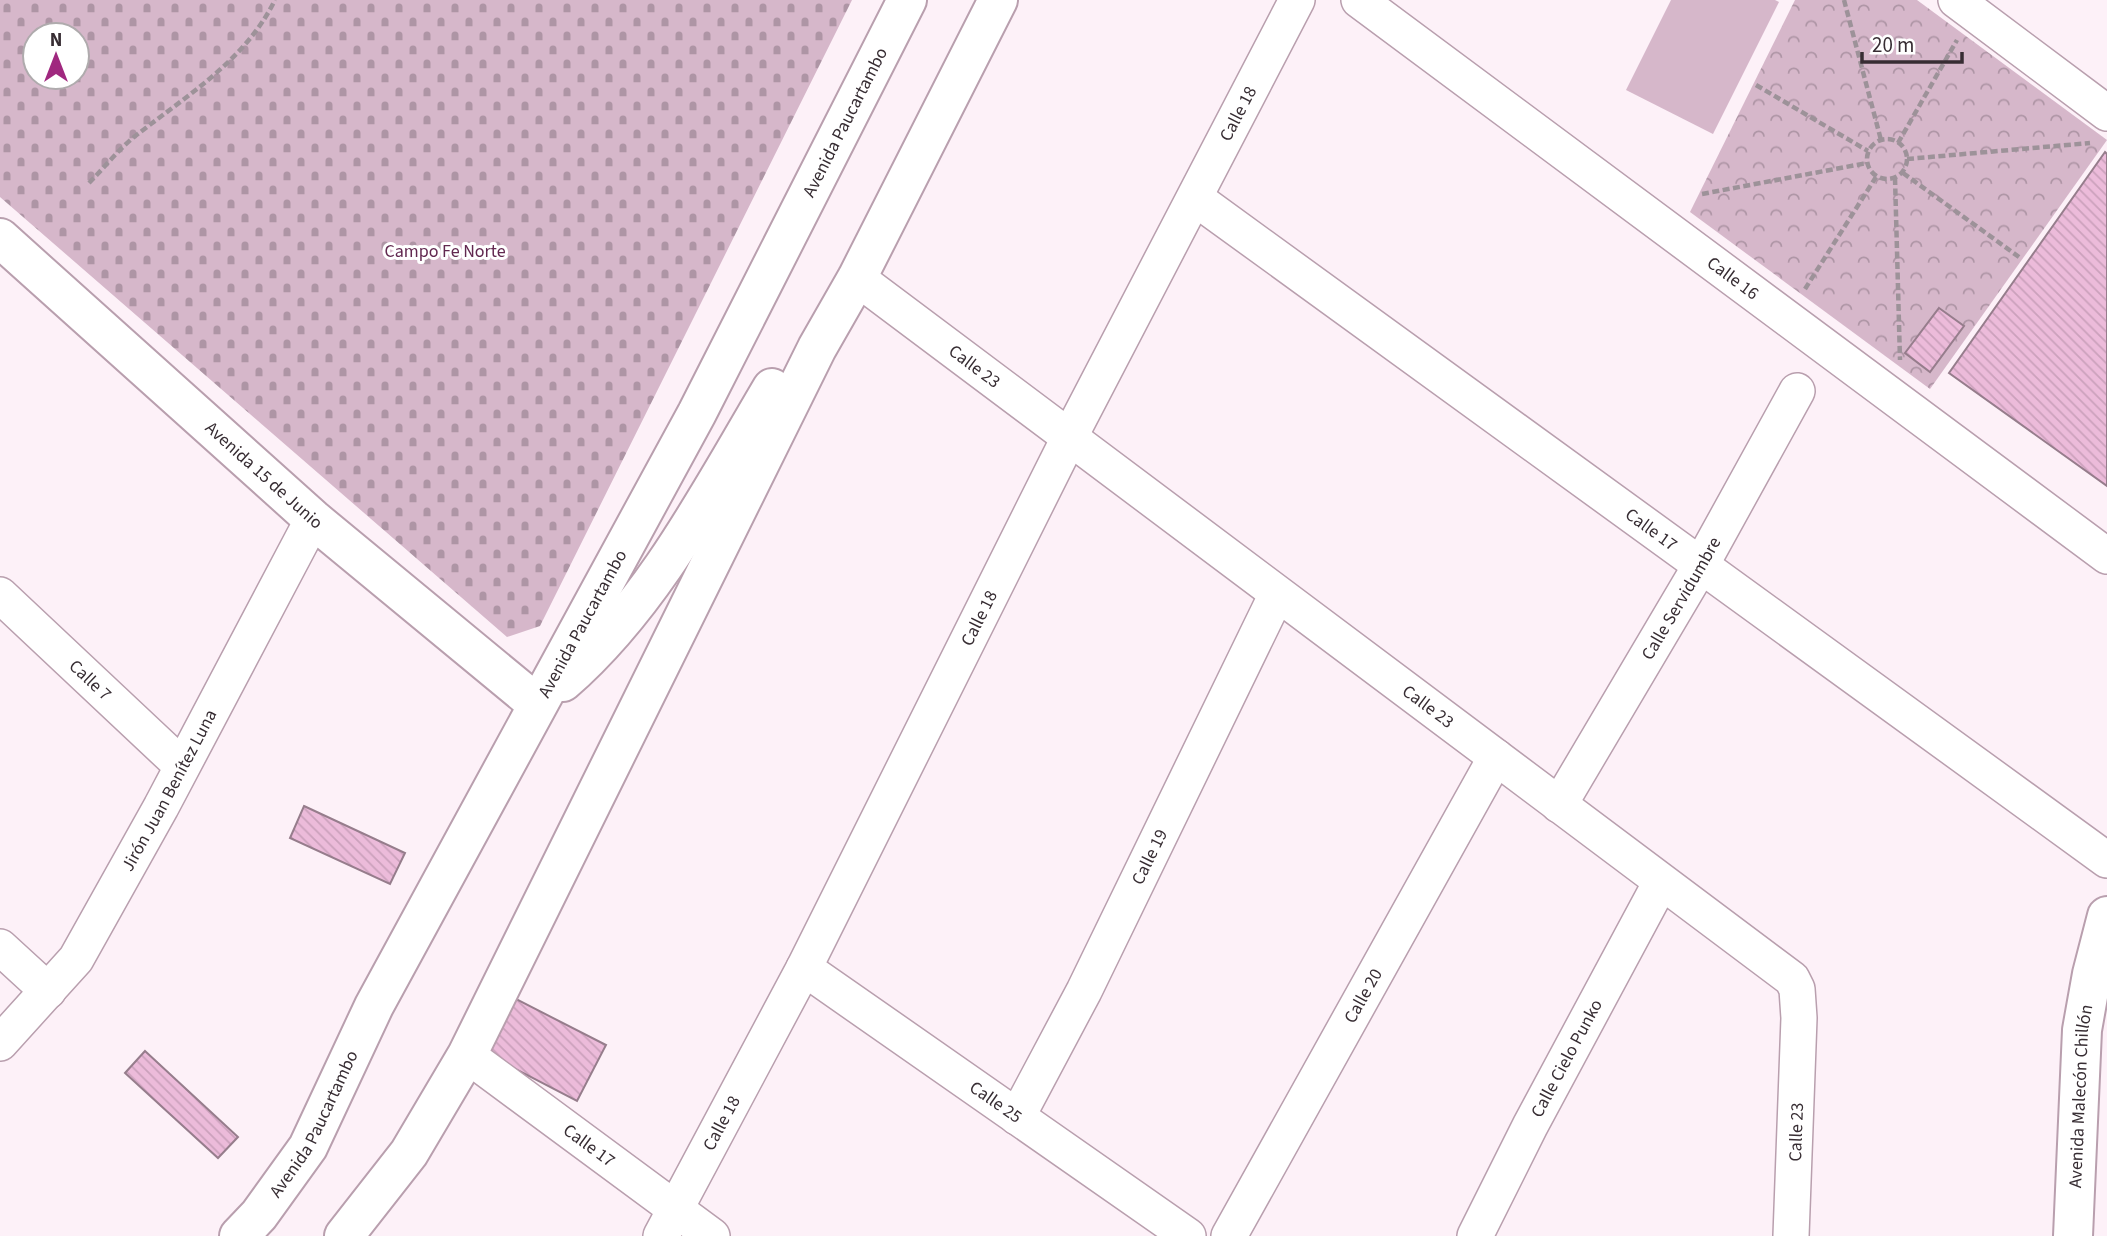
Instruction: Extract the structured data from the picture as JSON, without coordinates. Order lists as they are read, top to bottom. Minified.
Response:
{"streets":{"main road":["Avenida Paucartambo","Avenida 15 de Junio","Avenida Malecón Chillón"],"street":["Calle 18","Calle 16","Calle 23","Calle 17","Calle Servidumbre","Calle 7","Jirón Juan Benítez Luna","Calle 19","Calle 20","Calle Cielo Punko","Calle 25"]},"crossings":[["Calle 18","Calle 23"],["Calle 18","Calle 17"],["Calle 18","Calle 25"],["Avenida Paucartambo","Avenida 15 de Junio"],["Calle 23","Calle Servidumbre"],["Calle 23","Calle 19"],["Calle 23","Calle 20"],["Calle 23","Calle Cielo Punko"],["Avenida 15 de Junio","Jirón Juan Benítez Luna"],["Calle 17","Calle Servidumbre"],["Calle 7","Jirón Juan Benítez Luna"],["Calle 19","Calle 25"]],"parks":["Campo Fe Norte"],"scale_bar":"20 m","north":"top"}
